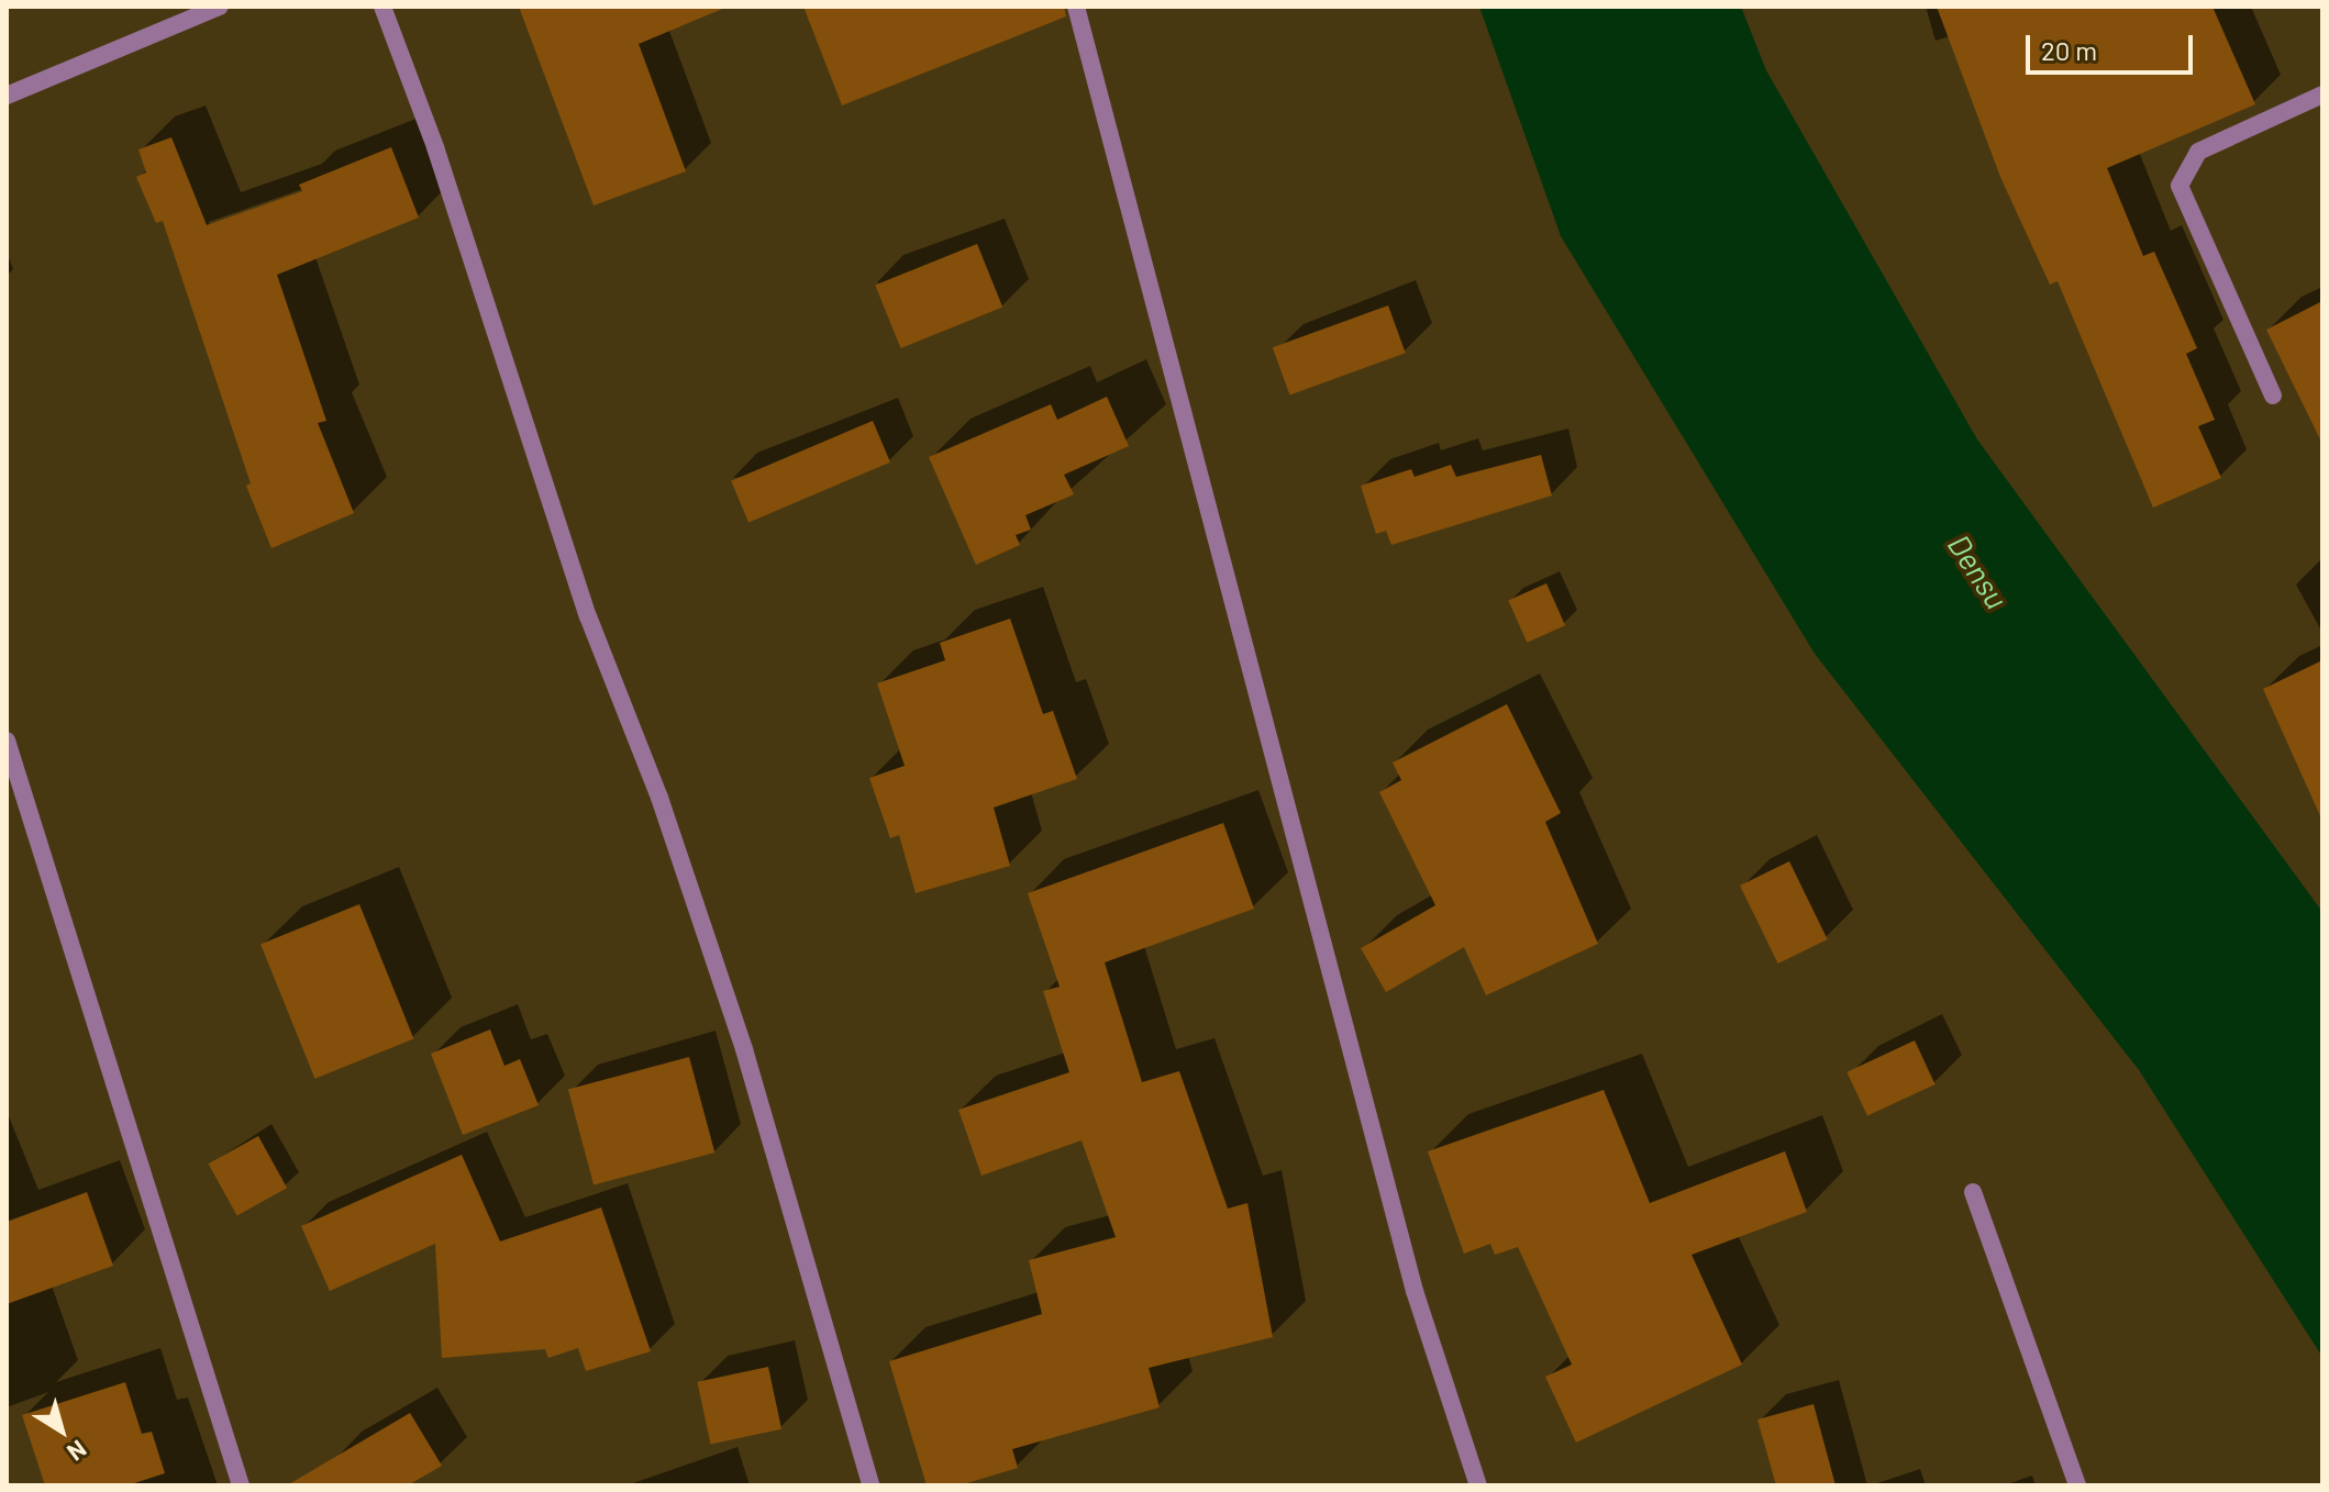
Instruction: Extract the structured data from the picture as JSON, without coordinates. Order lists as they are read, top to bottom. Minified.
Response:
{"water":["Densu"],"scale_bar":"20 m","north":"bottom right"}
